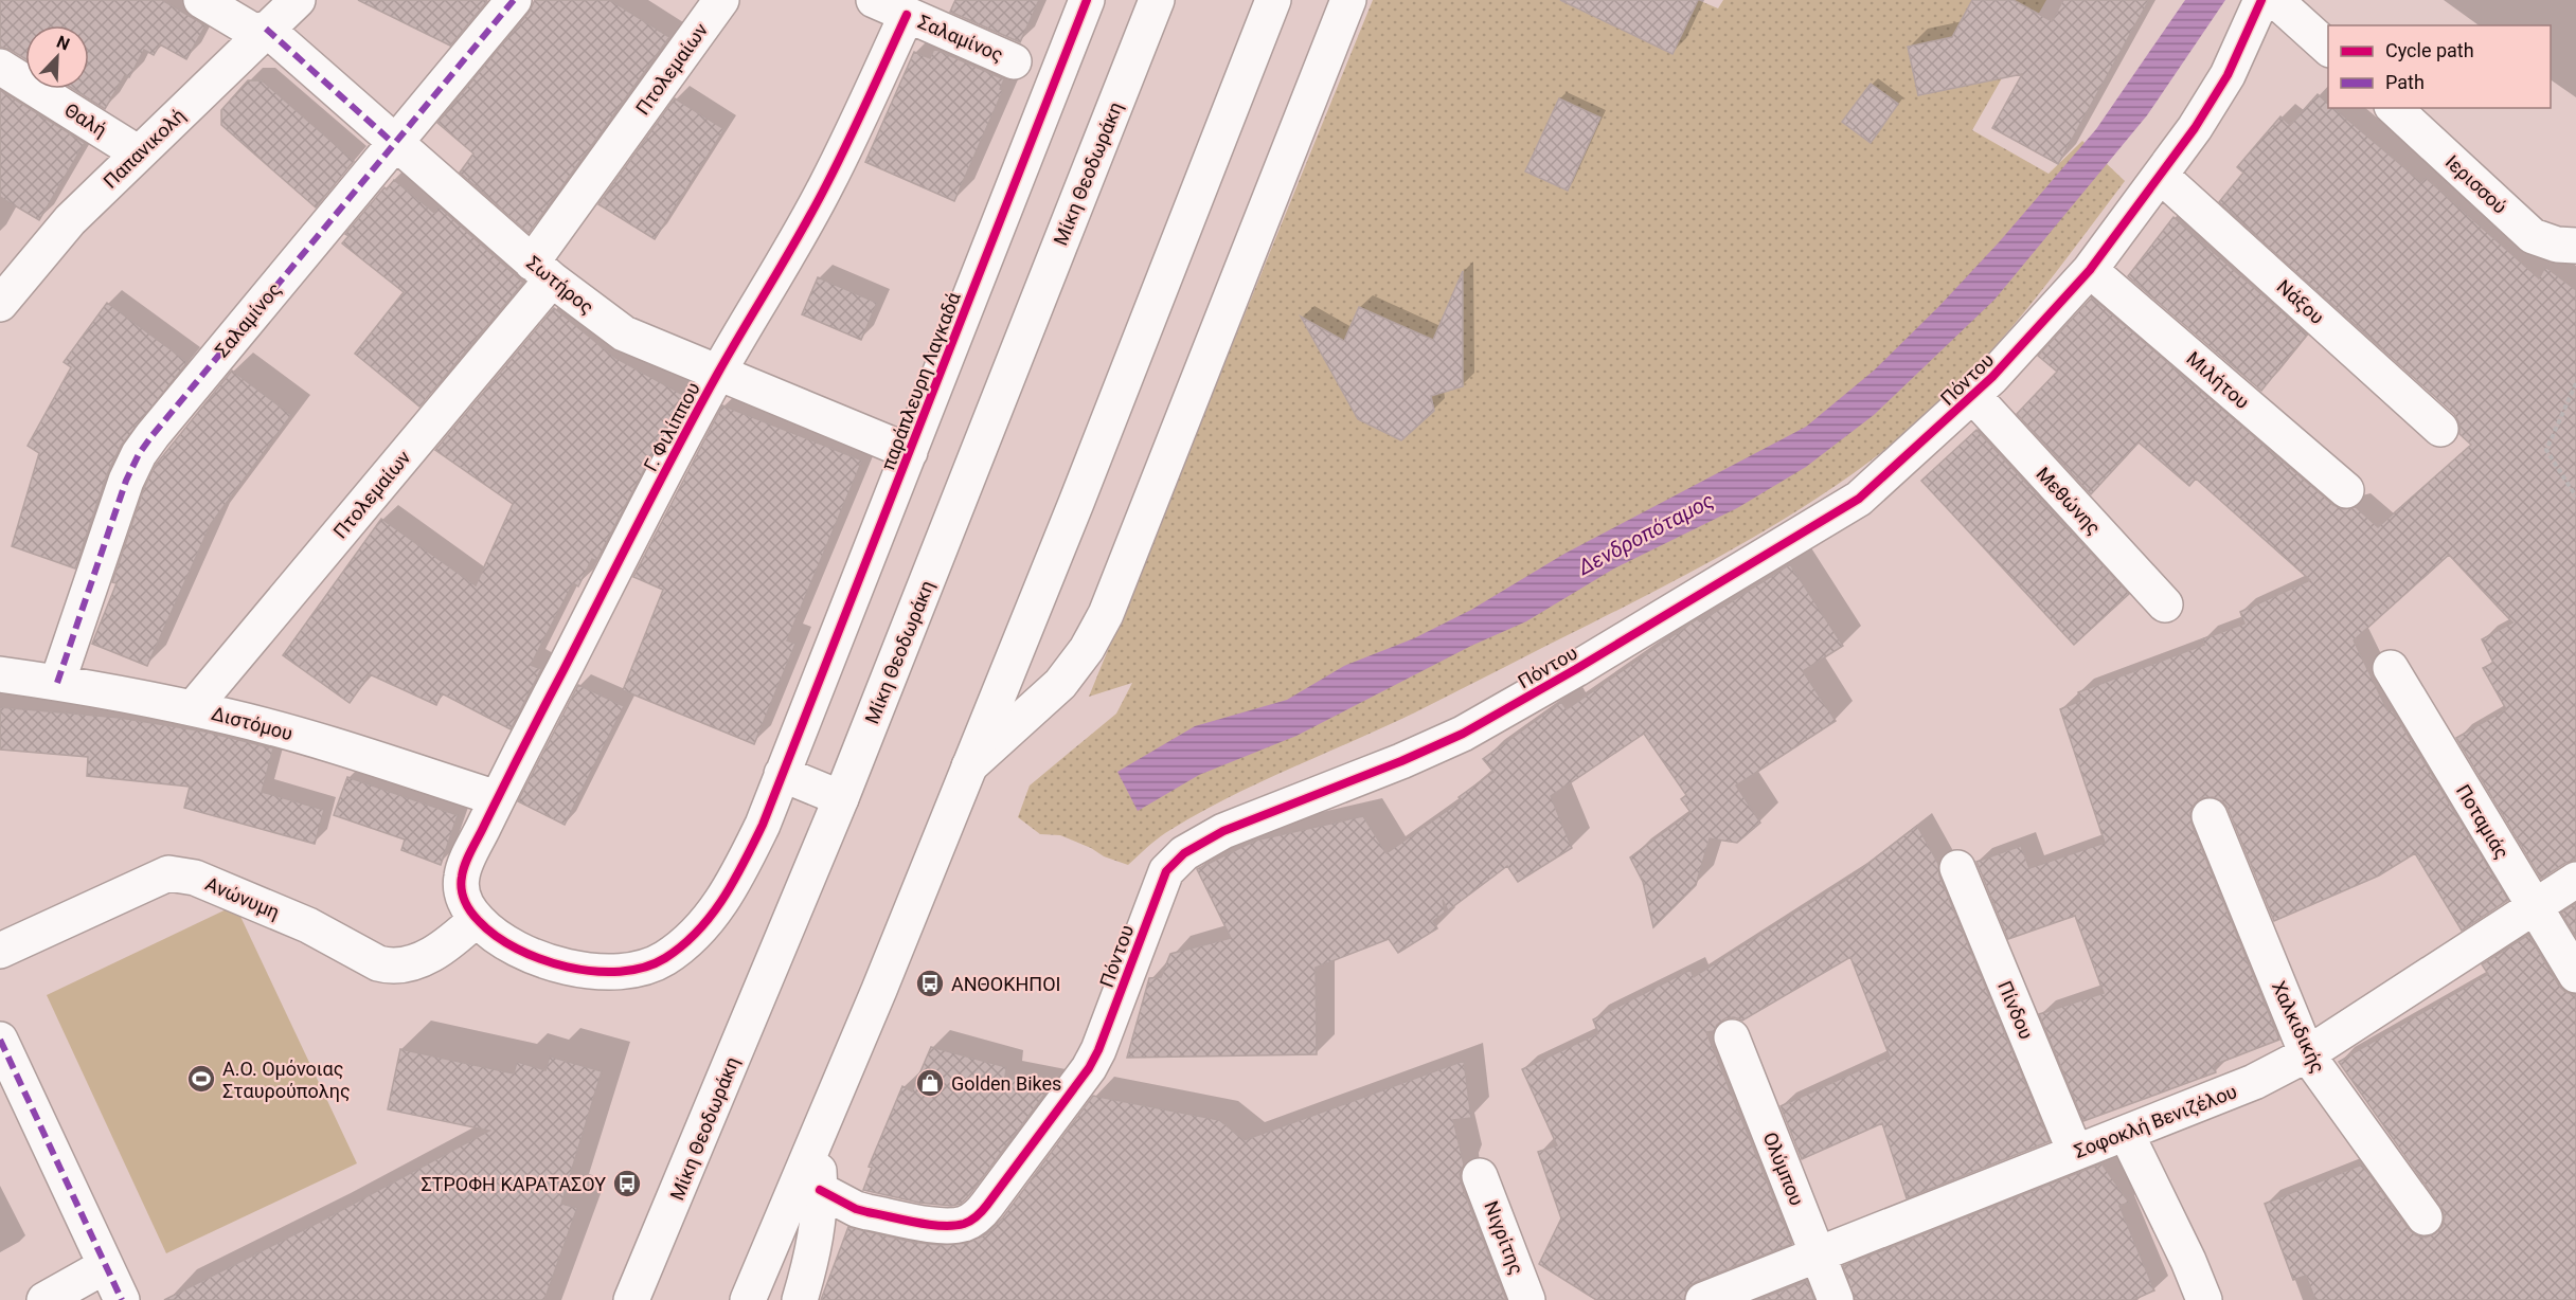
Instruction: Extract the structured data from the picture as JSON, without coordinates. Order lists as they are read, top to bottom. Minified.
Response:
{"streets":{"main road":["Σαλαμίνος","Πτολεμαίων","Θαλή","Παπανικολή","Μίκη Θεοδωράκη","Ιερισσού","Σωτήρος","Νάξου","Πόντου","Μιλήτου","παράπλευρη Λαγκαδά","Γ. Φιλίππου","Μεθώνης","Διστόμου","Ποταμιάς","Ανώνυμη","Πίνδου","Χαλκιδικής","Σοφοκλή Βενιζέλου","Ολύμπου","Νιγρίτης"]},"crossings":[["Σαλαμίνος","Σωτήρος"],["Σαλαμίνος","Γ. Φιλίππου"],["Σαλαμίνος","Διστόμου"],["Πτολεμαίων","Σωτήρος"],["Πτολεμαίων","Διστόμου"],["Θαλή","Παπανικολή"],["Παπανικολή","Σωτήρος"],["Σωτήρος","παράπλευρη Λαγκαδά"],["Σωτήρος","Γ. Φιλίππου"],["Νάξου","Πόντου"],["Πόντου","Μιλήτου"],["Πόντου","Μεθώνης"],["παράπλευρη Λαγκαδά","Γ. Φιλίππου"],["παράπλευρη Λαγκαδά","Ανώνυμη"],["Γ. Φιλίππου","Διστόμου"],["Γ. Φιλίππου","Ανώνυμη"],["Ποταμιάς","Σοφοκλή Βενιζέλου"],["Πίνδου","Σοφοκλή Βενιζέλου"],["Χαλκιδικής","Σοφοκλή Βενιζέλου"],["Σοφοκλή Βενιζέλου","Ολύμπου"]],"water":["Δενδροπόταμος"],"places":{"bus stop":["ΑΝΘΟΚΗΠΟΙ","ΣΤΡΟΦΗ ΚΑΡΑΤΑΣΟΥ"],"sports":["Α.Ο. Ομόνοιας Σταυρούπολης"],"shop":["Golden Bikes"]},"legend":["Cycle path","Path"],"north":"top right"}
